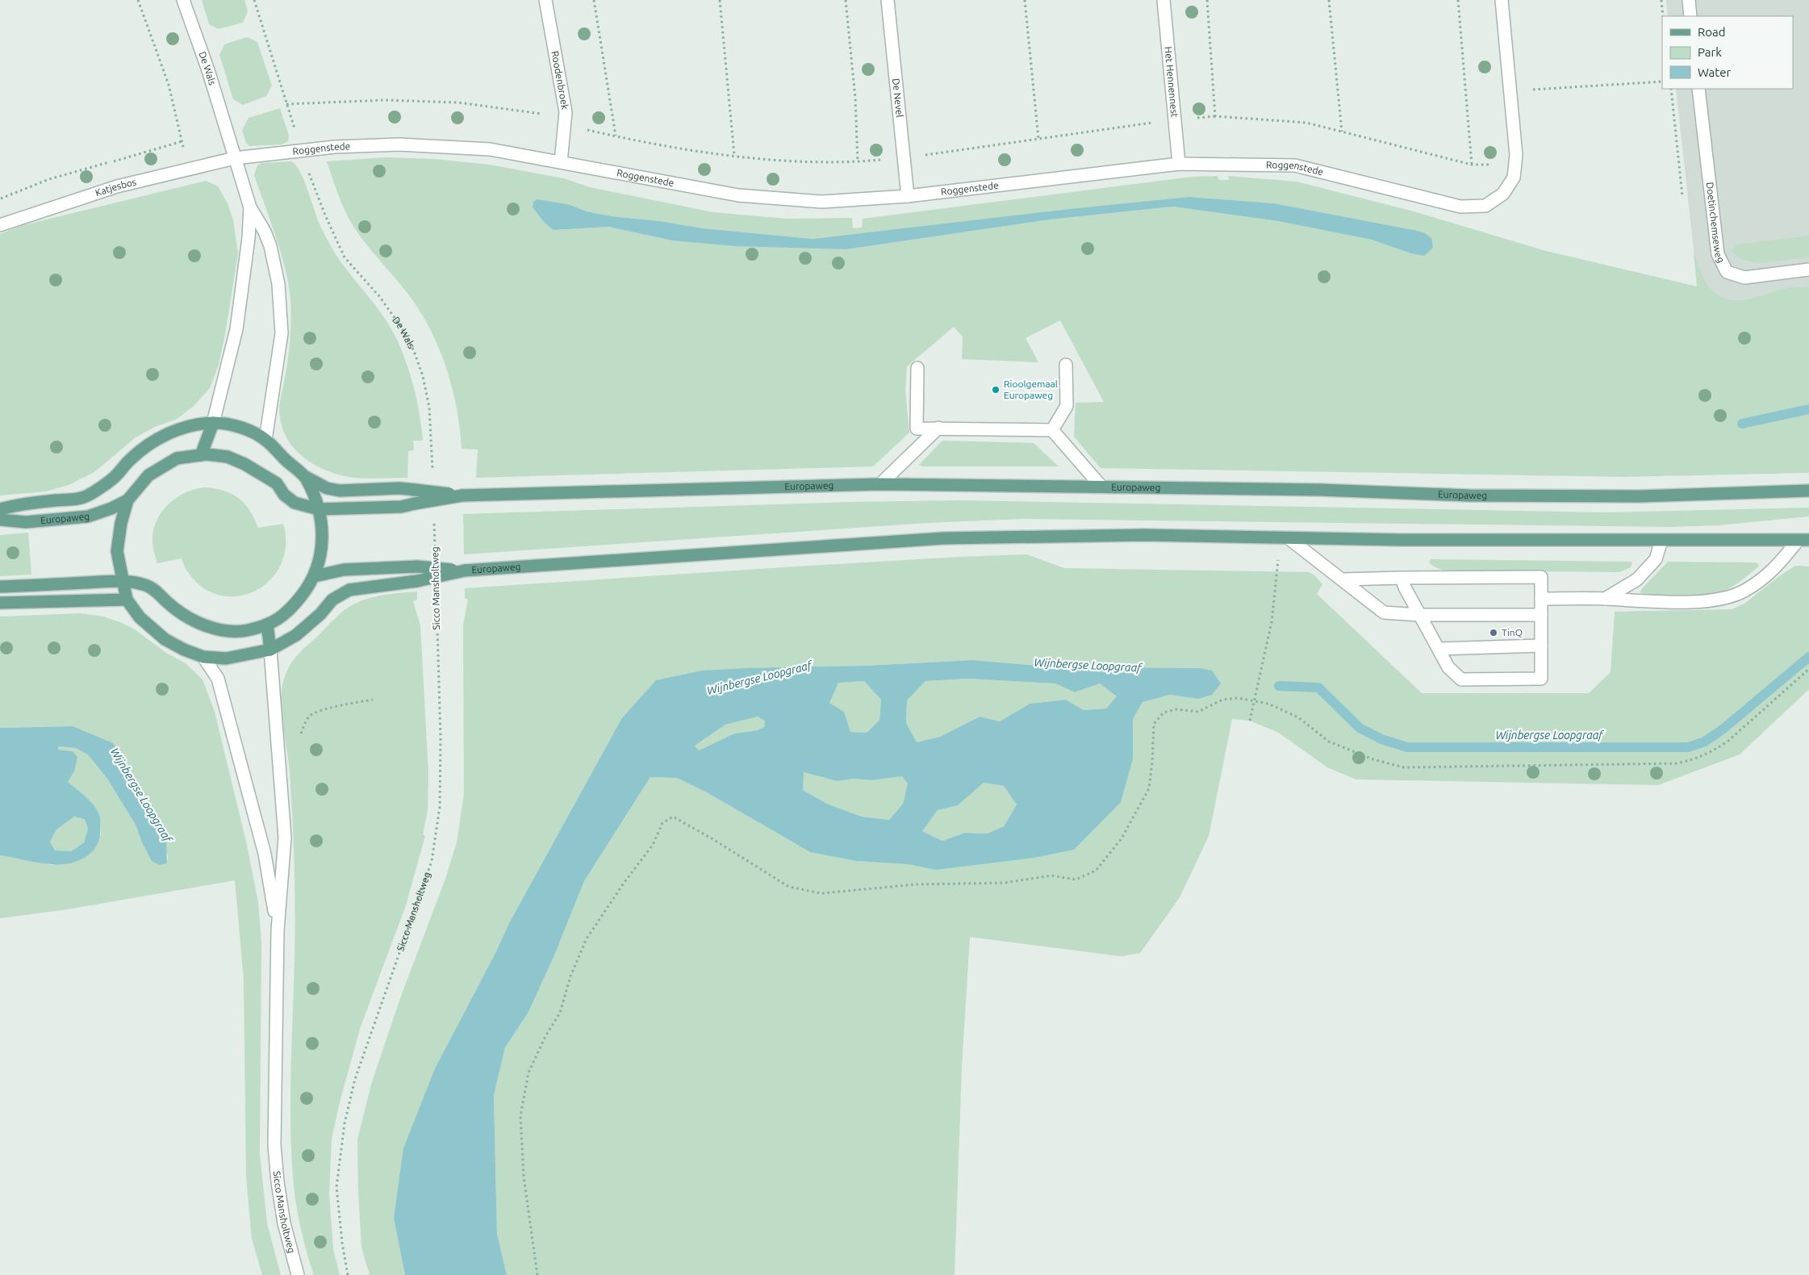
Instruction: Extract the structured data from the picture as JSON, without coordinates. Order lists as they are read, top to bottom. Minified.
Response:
{"streets":{"main road":["Europaweg"],"street":["De Wals","Roodenbroek","Het Hennennest","De Nevel","Roggenstede","Katjesbos","Doetinchemseweg","Sicco Mansholtweg"]},"crossings":[["De Wals","Roggenstede"],["De Wals","Katjesbos"],["De Wals","Europaweg"],["Roodenbroek","Roggenstede"],["Het Hennennest","Roggenstede"],["De Nevel","Roggenstede"],["Roggenstede","Katjesbos"],["Europaweg","Sicco Mansholtweg"]],"water":["Wijnbergse Loopgraaf"],"places":["Rioolgemaal Europaweg","TinQ"],"legend":["Road","Park","Water"]}
